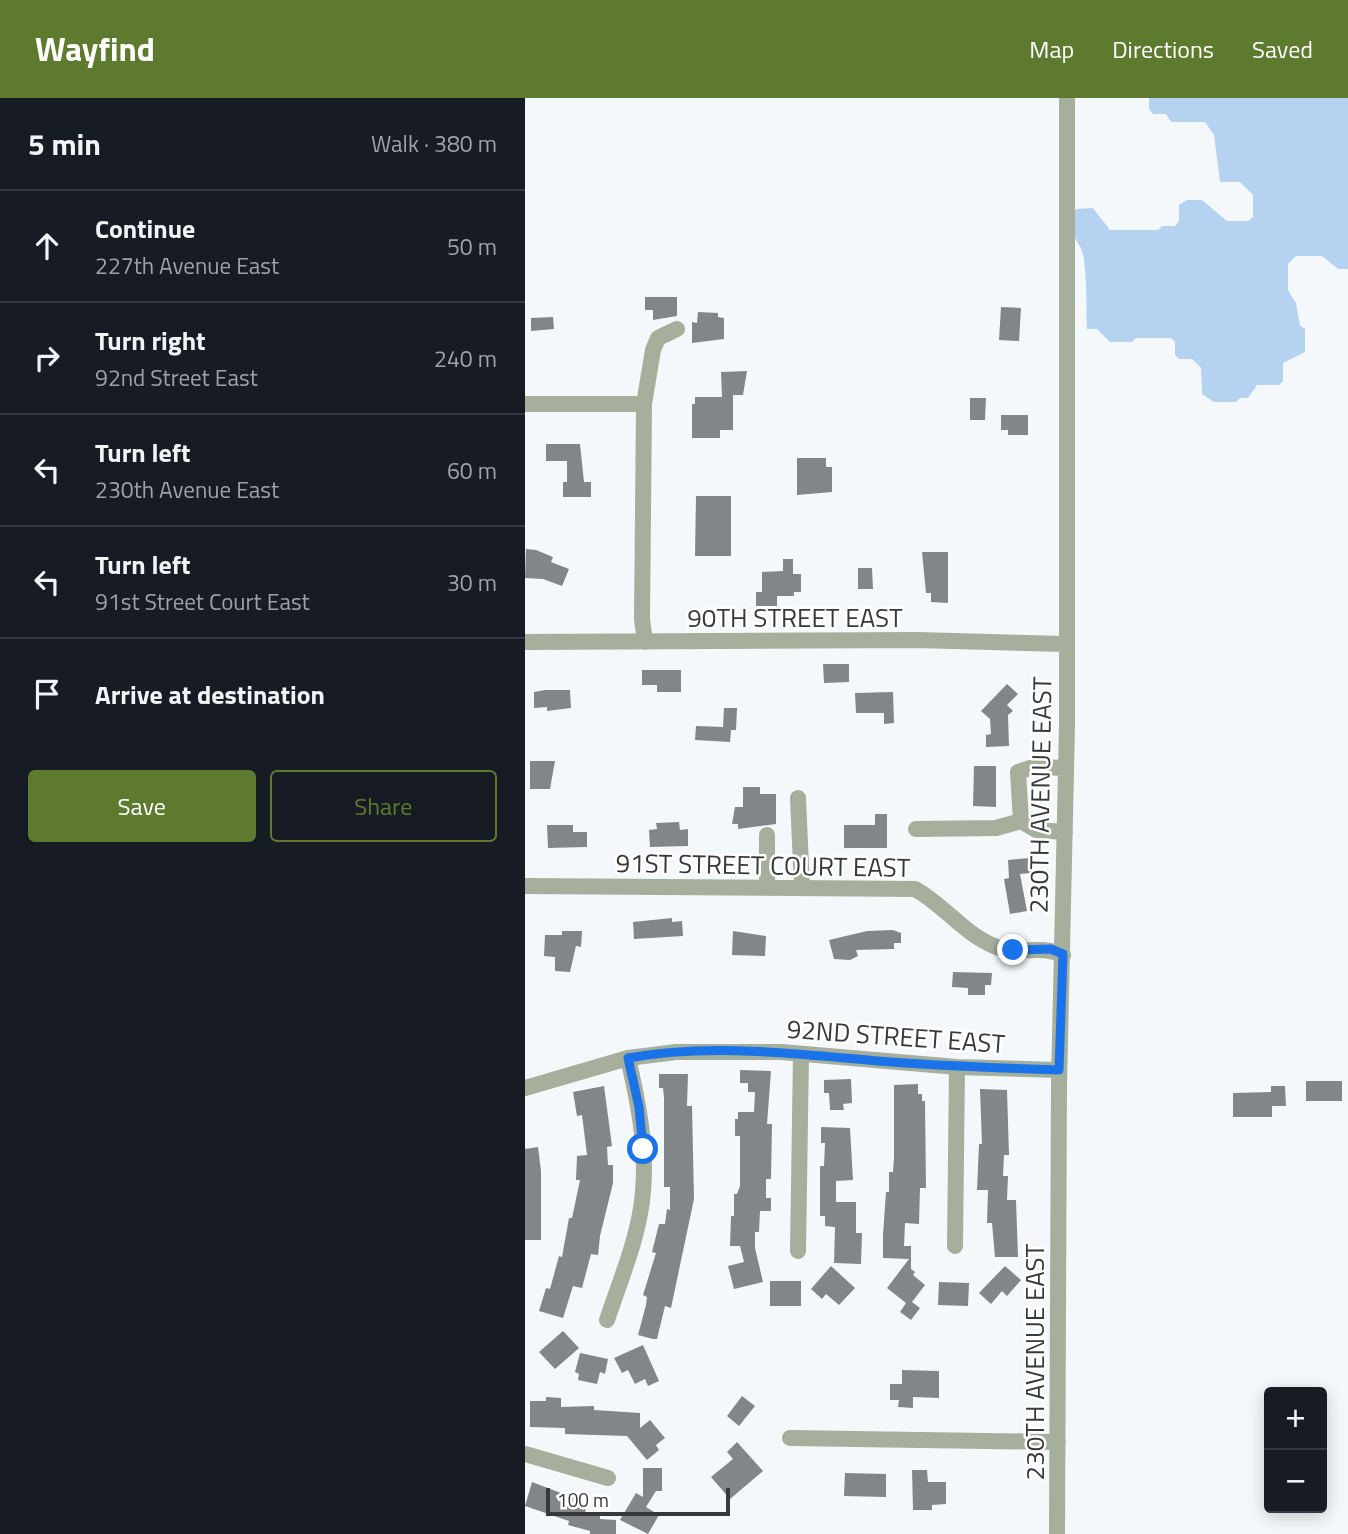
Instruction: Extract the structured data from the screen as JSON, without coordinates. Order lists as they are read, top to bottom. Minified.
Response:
{"streets":{"street":["90TH STREET EAST","230TH AVENUE EAST","91ST STREET COURT EAST","92ND STREET EAST"]},"crossings":[["90TH STREET EAST","230TH AVENUE EAST"],["230TH AVENUE EAST","91ST STREET COURT EAST"],["230TH AVENUE EAST","92ND STREET EAST"]],"scale_bar":"100 m","page":{"header":"Wayfind","nav":["Map","Directions","Saved"],"heading":["5 min","Walk · 380 m"],"list":[["Continue","227th Avenue East","50 m"],["Turn right","92nd Street East","240 m"],["Turn left","230th Avenue East","60 m"],["Turn left","91st Street Court East","30 m"],"Arrive at destination"],"buttons":["Save","Share"],"map_buttons":["+","−"],"scale":"100 m"}}
